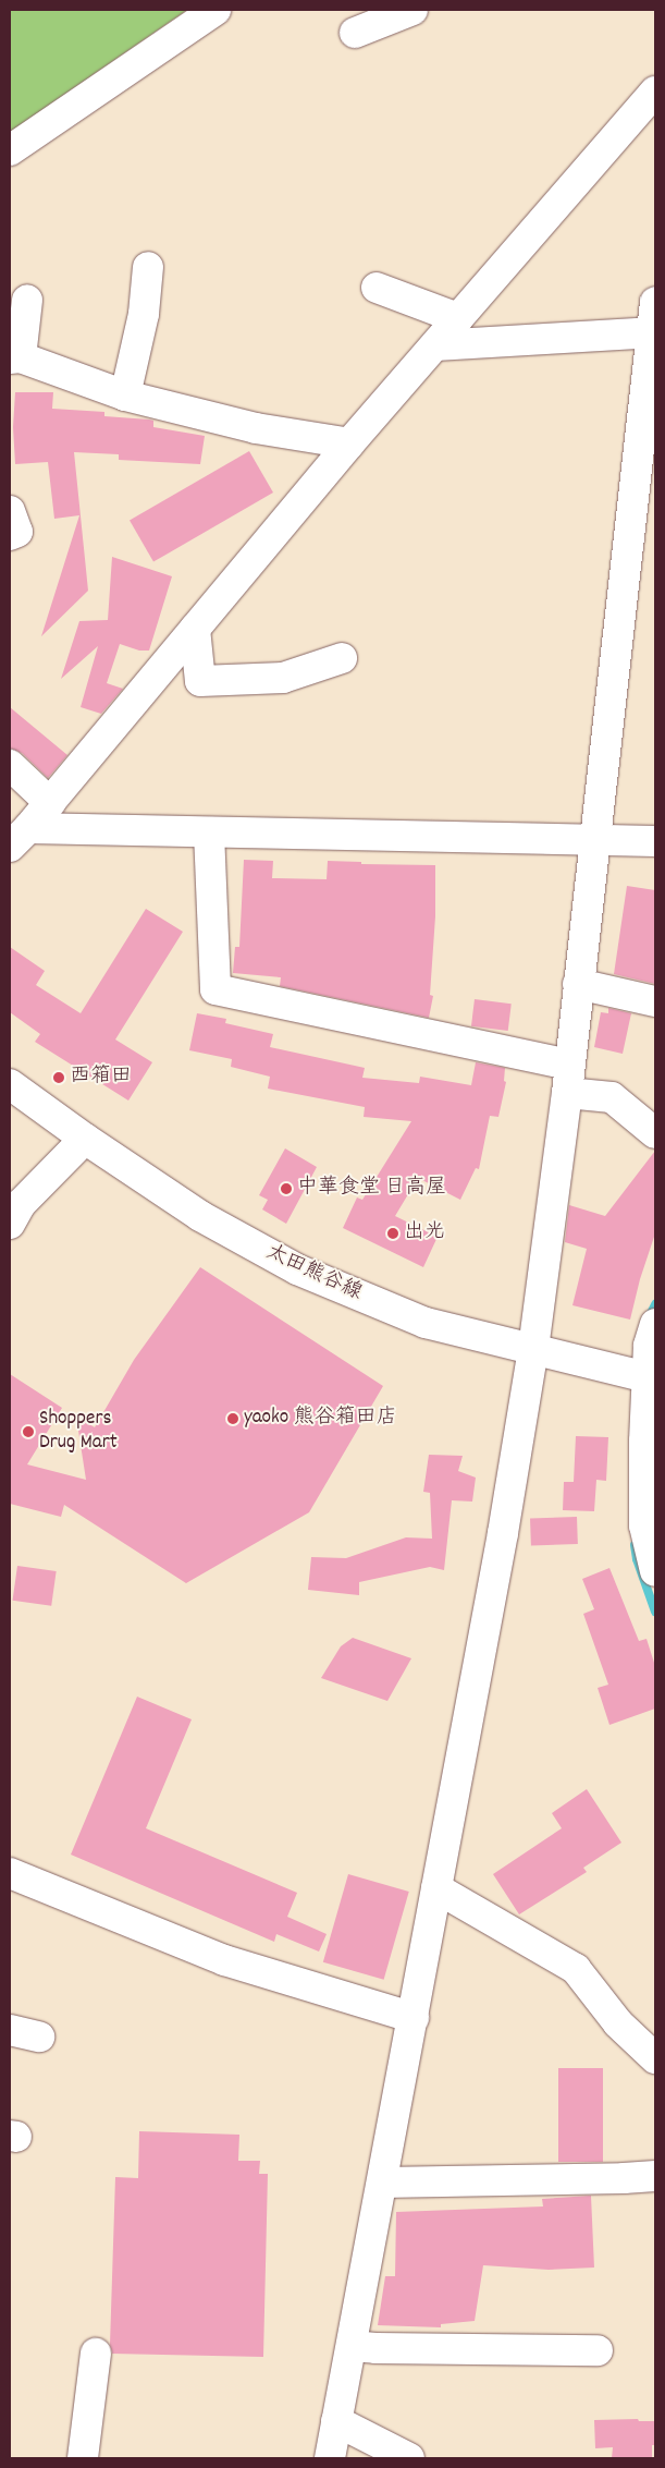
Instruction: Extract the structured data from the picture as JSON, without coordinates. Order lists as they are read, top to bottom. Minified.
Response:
{"streets":{"street":["太田熊谷線"]},"places":["西箱田","中華食堂 日高屋","出光","yaoko 熊谷箱田店","Shoppers Drug Mart"]}
